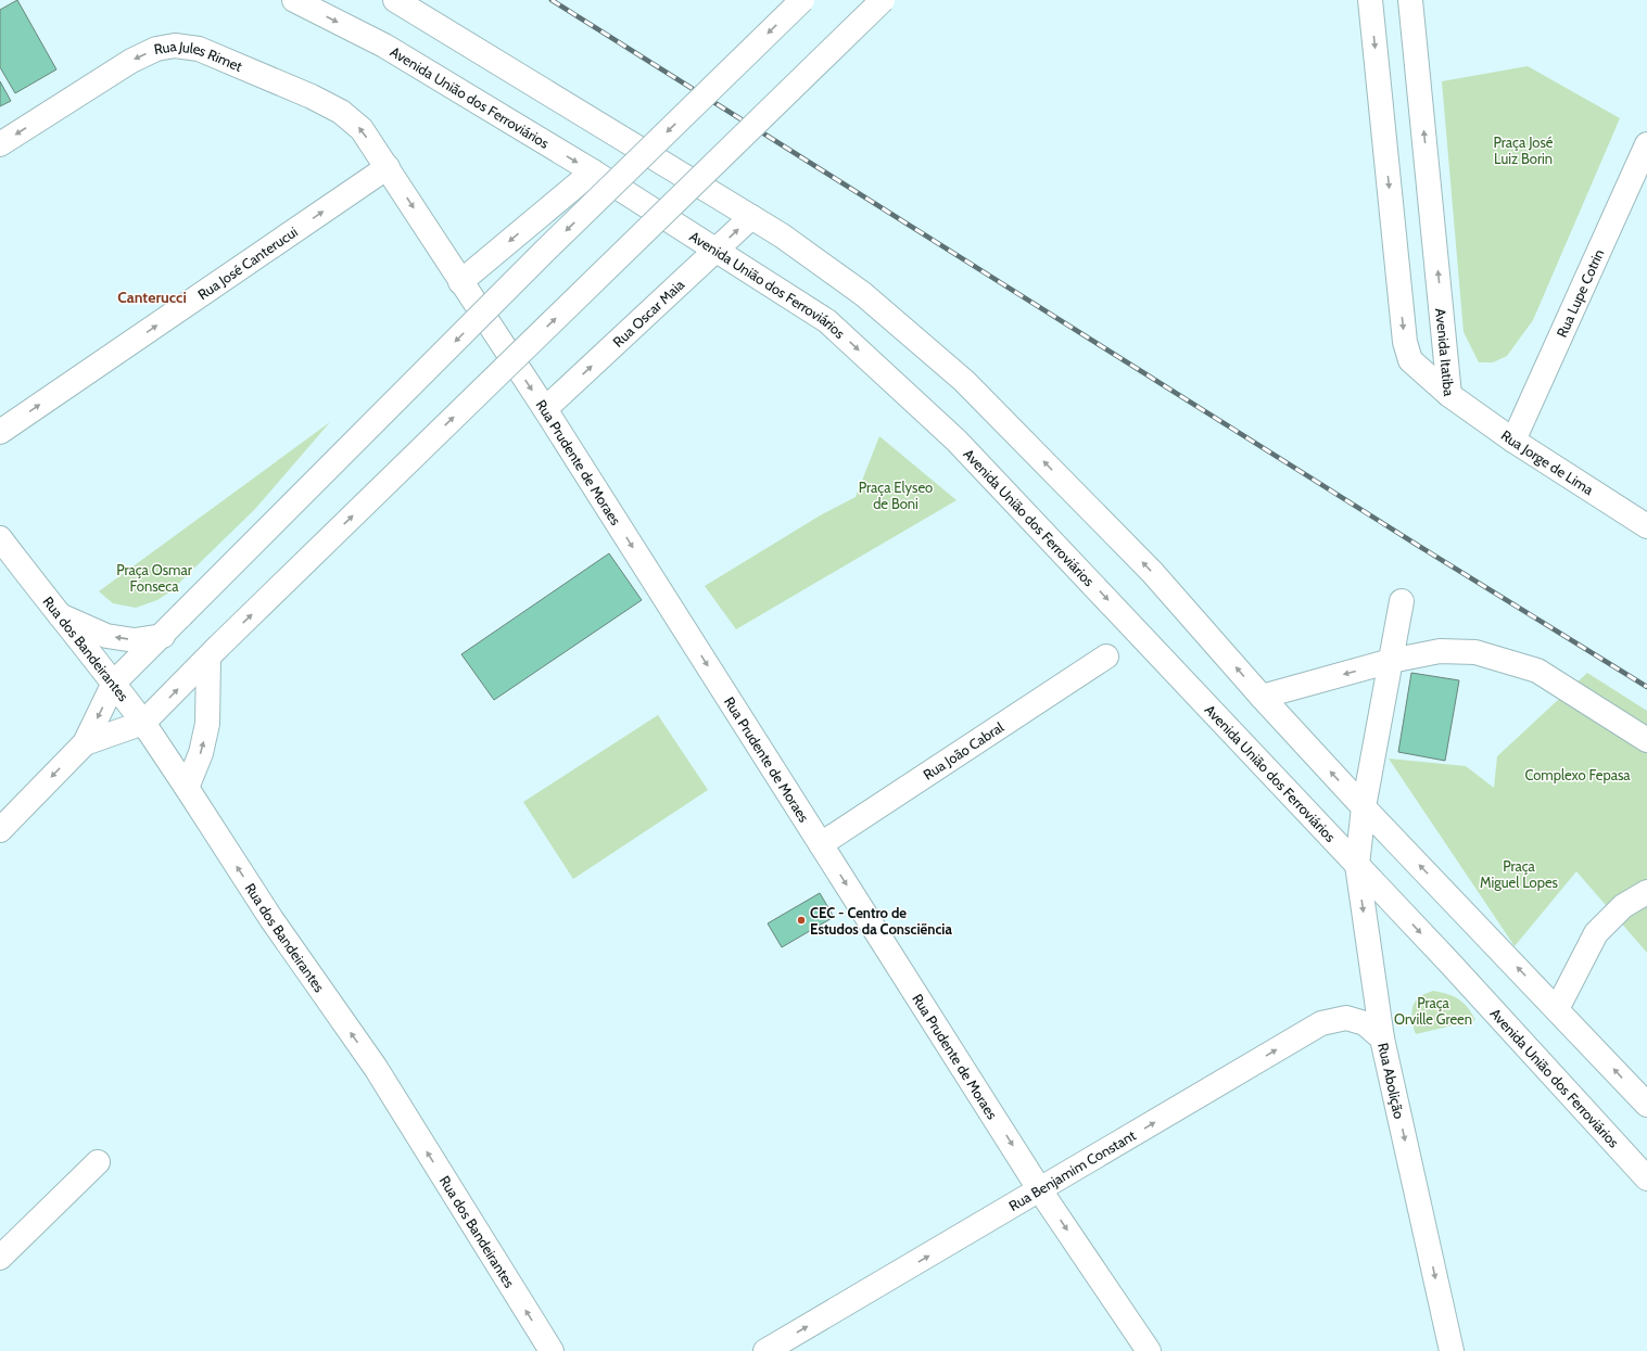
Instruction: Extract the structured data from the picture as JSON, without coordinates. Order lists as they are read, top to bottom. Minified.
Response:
{"streets":{"main road":["Rua Jules Rimet","Avenida União dos Ferroviários","Rua José Canterucui","Rua Lupe Cotrin","Rua Oscar Maia","Avenida Itatiba","Rua Prudente de Moraes","Rua Jorge de Lima","Rua dos Bandeirantes","Rua João Cabral","Rua Abolição","Rua Benjamim Constant"]},"crossings":[["Rua Jules Rimet","Rua José Canterucui"],["Rua Jules Rimet","Rua Prudente de Moraes"],["Avenida União dos Ferroviários","Rua Oscar Maia"],["Avenida União dos Ferroviários","Rua Abolição"],["Rua José Canterucui","Rua Prudente de Moraes"],["Rua Lupe Cotrin","Rua Jorge de Lima"],["Rua Oscar Maia","Rua Prudente de Moraes"],["Avenida Itatiba","Rua Jorge de Lima"],["Rua Prudente de Moraes","Rua João Cabral"],["Rua Prudente de Moraes","Rua Benjamim Constant"],["Rua Abolição","Rua Benjamim Constant"]],"one_way":["Rua Jules Rimet","Rua Prudente de Moraes","Rua dos Bandeirantes","Rua Abolição","Rua Benjamim Constant"],"districts":["Canterucci"],"parks":["Praça José Luiz Borin","Praça Elyseo de Boni","Praça Osmar Fonseca","Complexo Fepasa","Praça Miguel Lopes","Praça Orville Green"],"places":["CEC - Centro de Estudos da Consciẽncia"]}
